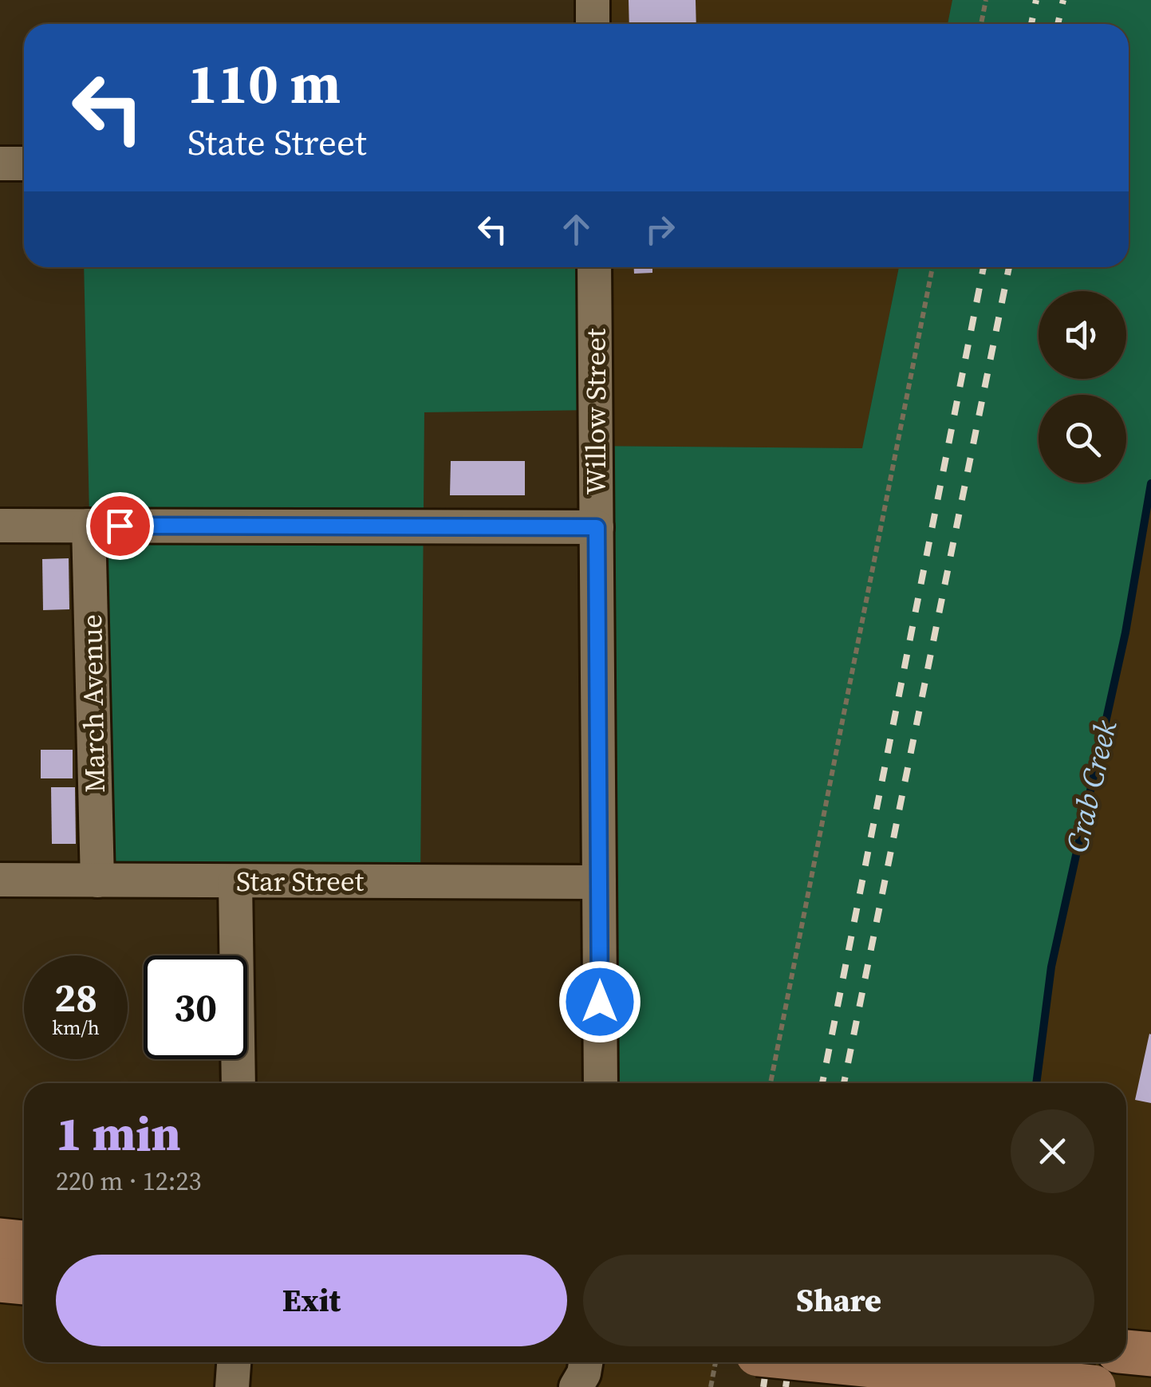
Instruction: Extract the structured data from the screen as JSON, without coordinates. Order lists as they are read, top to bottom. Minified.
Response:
{"streets":{"street":["Willow Street","March Avenue","Star Street"]},"crossings":[["Willow Street","Star Street"],["March Avenue","Star Street"]],"water":["Crab Creek"],"page":{"turn":["110 m","State Street"],"speed":"28 km/h","limit":"30","heading":["1 min","220 m · 12:23"],"buttons":["Exit","Share"]}}
